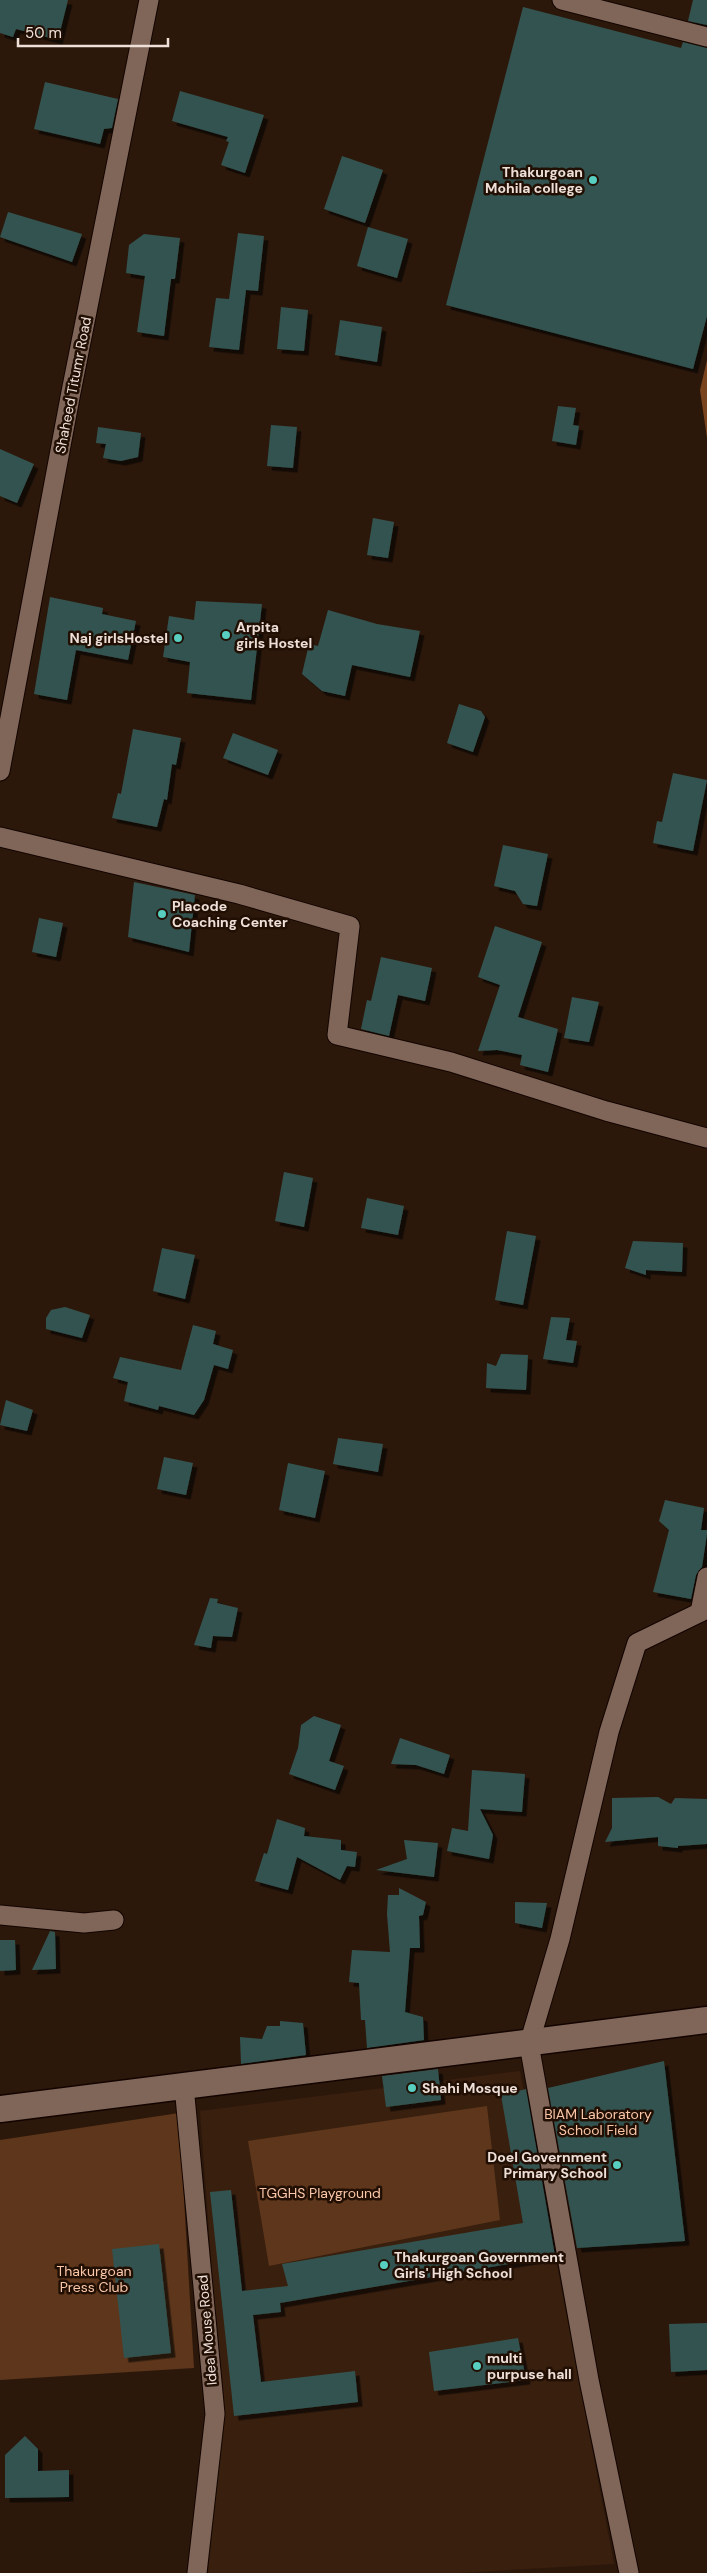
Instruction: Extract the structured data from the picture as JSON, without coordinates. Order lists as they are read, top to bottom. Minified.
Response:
{"streets":{"street":["Shaheed Titumr Road","Idea Mouse Road"]},"parks":["BIAM Laboratory School Field","TGGHS Playground","Thakurgoan Press Club"],"places":["Thakurgoan Mohila college","Arpita girls Hostel","Naj girlsHostel","Placode Coaching Center","Shahi Mosque","Doel Government Primary School","Thakurgoan Government Girls' High School","multi purpuse hall"],"scale_bar":"50 m"}
